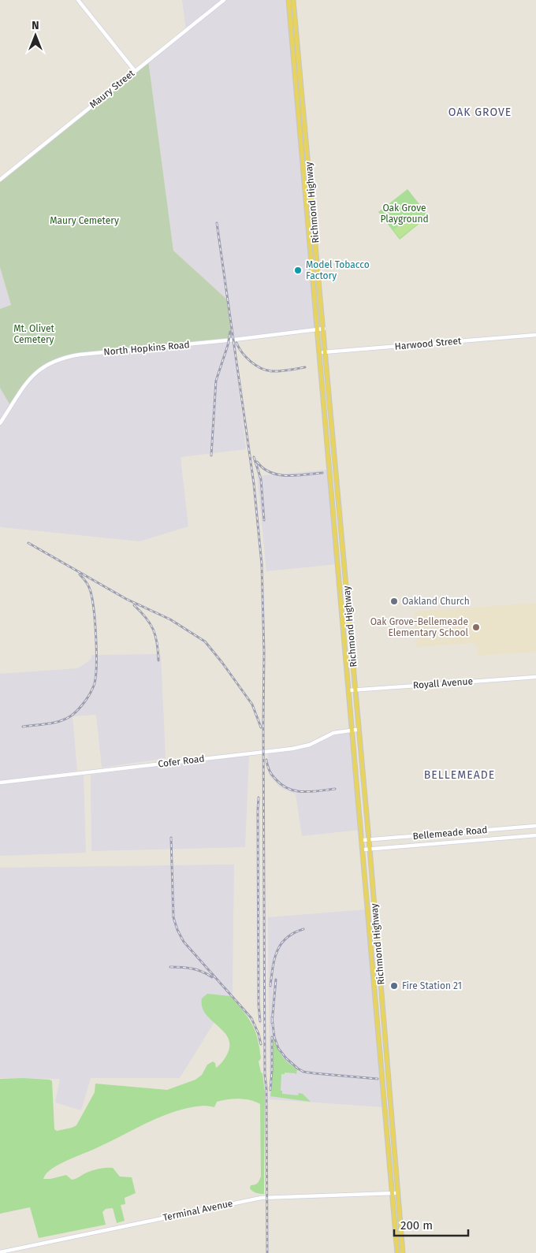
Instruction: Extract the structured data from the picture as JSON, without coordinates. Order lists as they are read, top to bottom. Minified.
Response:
{"streets":{"main road":["Richmond Highway"],"street":["Maury Street","Harwood Street","North Hopkins Road","Royall Avenue","Cofer Road","Bellemeade Road","Terminal Avenue"]},"crossings":[["Richmond Highway","Harwood Street"],["Richmond Highway","North Hopkins Road"],["Richmond Highway","Royall Avenue"],["Richmond Highway","Cofer Road"],["Richmond Highway","Bellemeade Road"],["Richmond Highway","Terminal Avenue"]],"districts":["OAK GROVE","BELLEMEADE"],"parks":["Oak Grove Playground","Maury Cemetery","Mt. Olivet Cemetery"],"places":["Model Tobacco Factory","Oakland Church","Oak Grove-Bellemeade Elementary School","Fire Station 21"],"scale_bar":"200 m","north":"top"}
